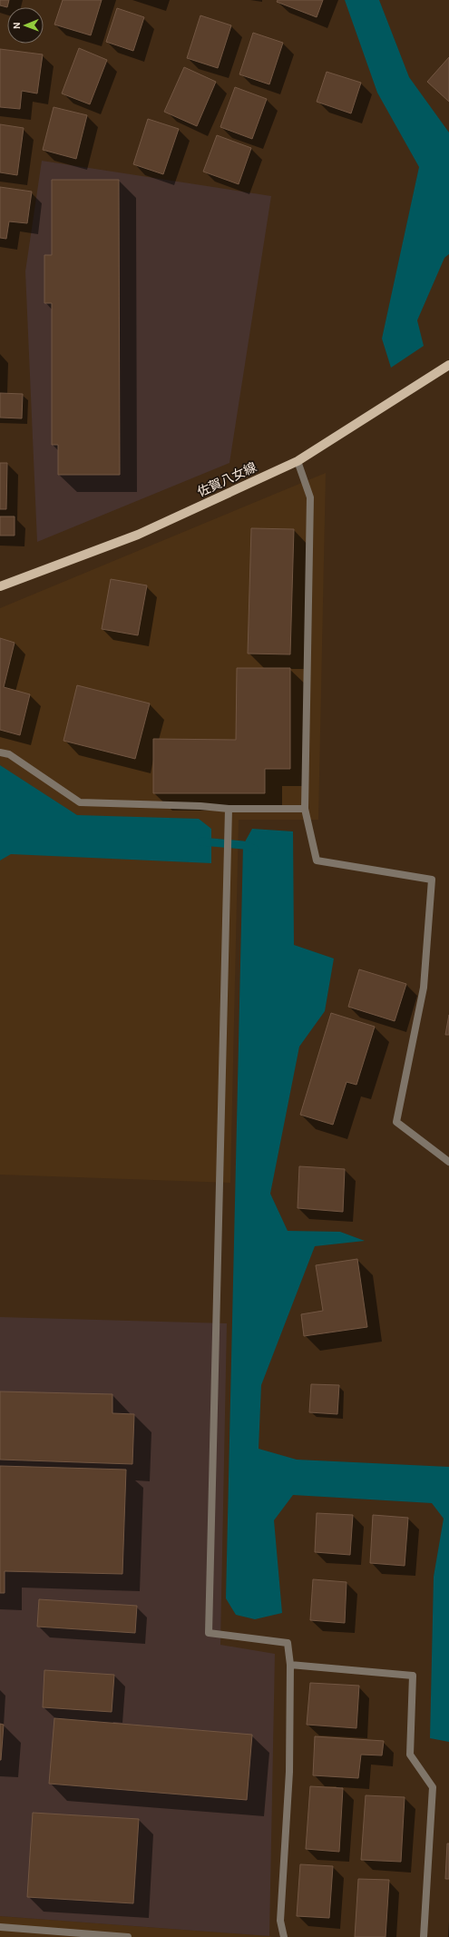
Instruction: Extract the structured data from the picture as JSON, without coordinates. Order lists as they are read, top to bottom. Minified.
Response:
{"streets":{"main road":["佐賀八女線"]},"north":"left"}
